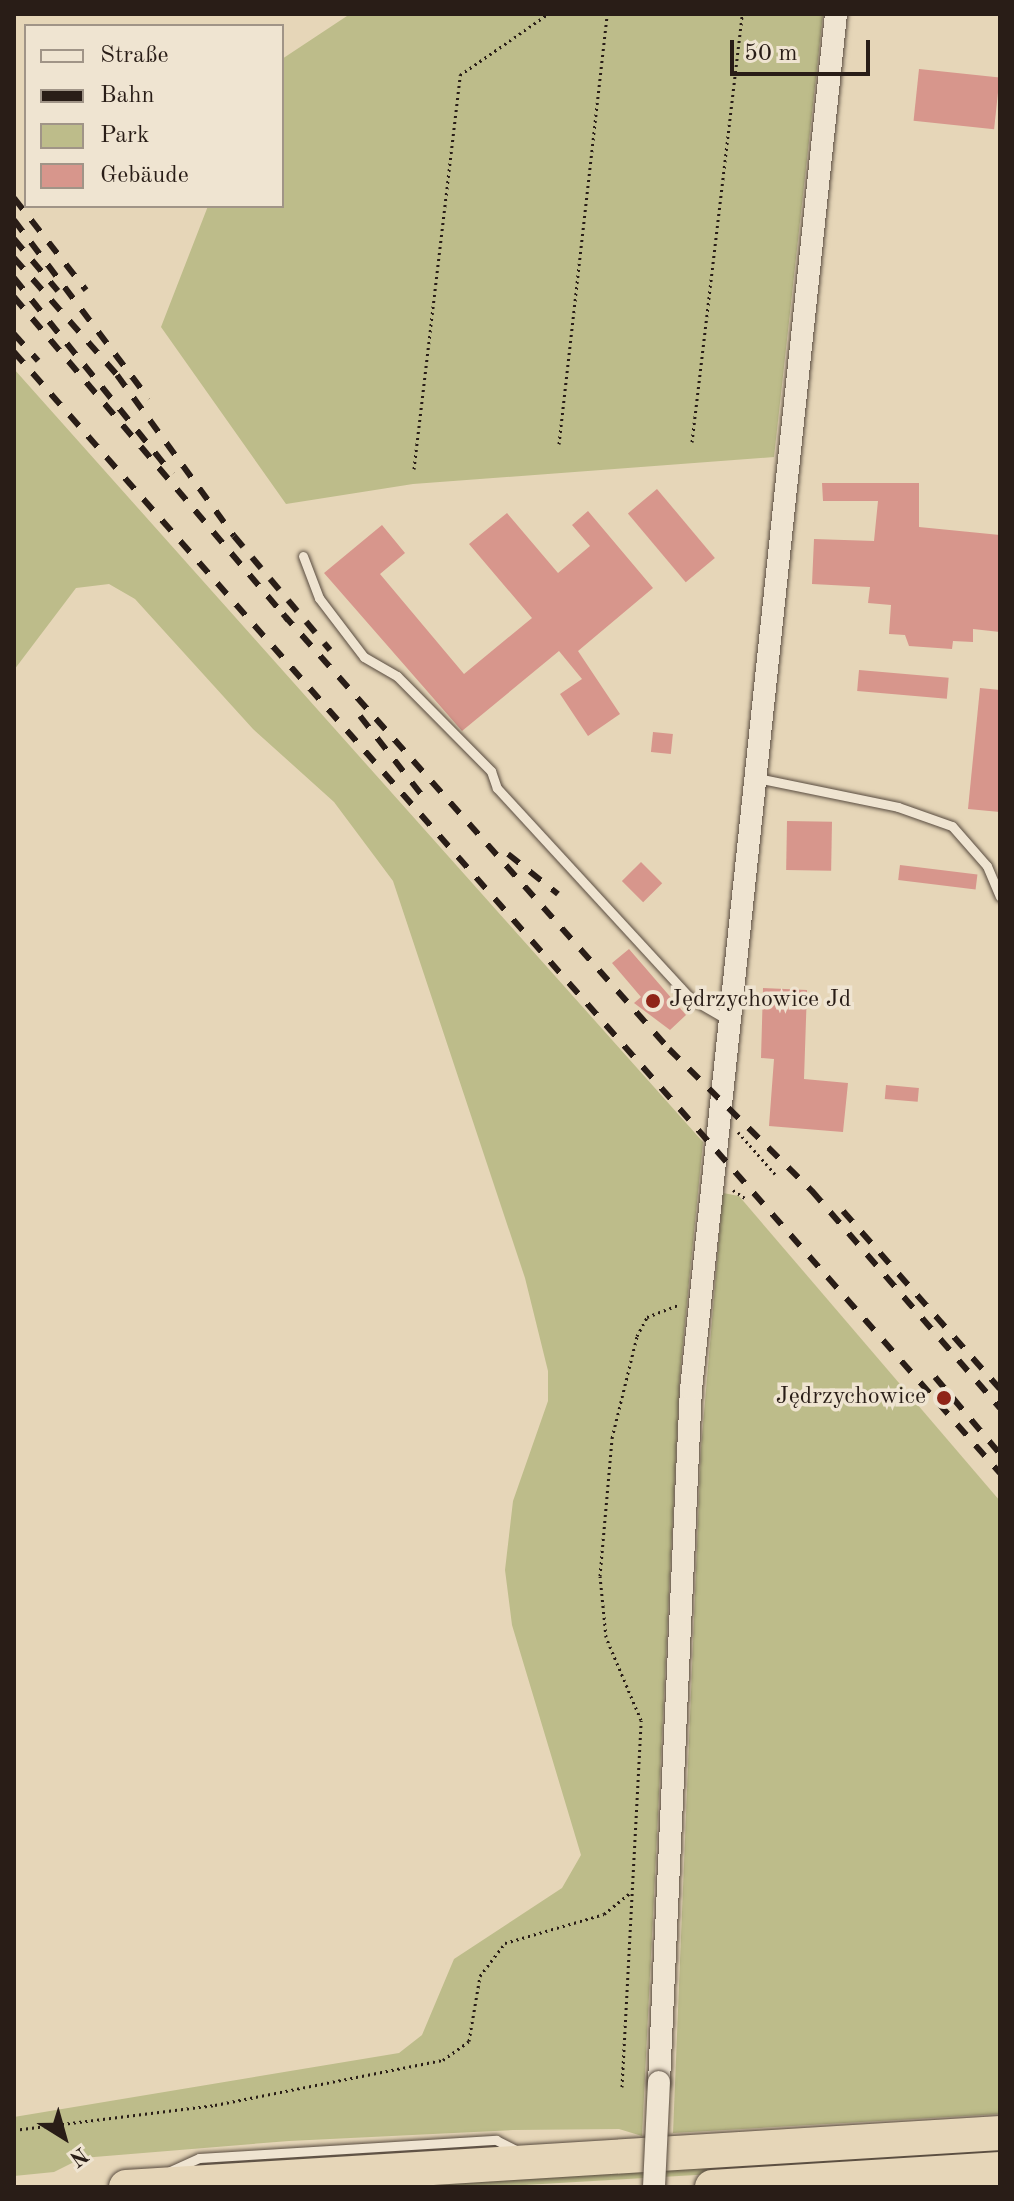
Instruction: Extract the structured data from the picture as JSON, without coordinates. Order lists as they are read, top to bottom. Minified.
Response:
{"places":["Jędrzychowice Jd","Jędrzychowice"],"legend":["Straße","Bahn","Park","Gebäude"],"scale_bar":"50 m","north":"bottom right"}
